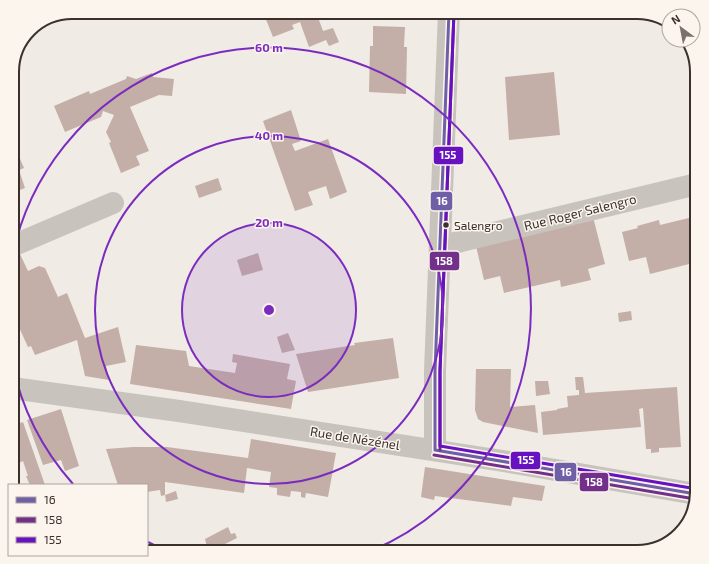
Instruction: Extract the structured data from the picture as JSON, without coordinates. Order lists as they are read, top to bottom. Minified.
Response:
{"streets":{"street":["Rue Roger Salengro","Rue de Nézénel"]},"places":["Salengro"],"lines":["transit line 16","transit line 158","transit line 155"],"legend":["16","158","155"],"north":"top left","rings":["60 m","40 m","20 m"]}
